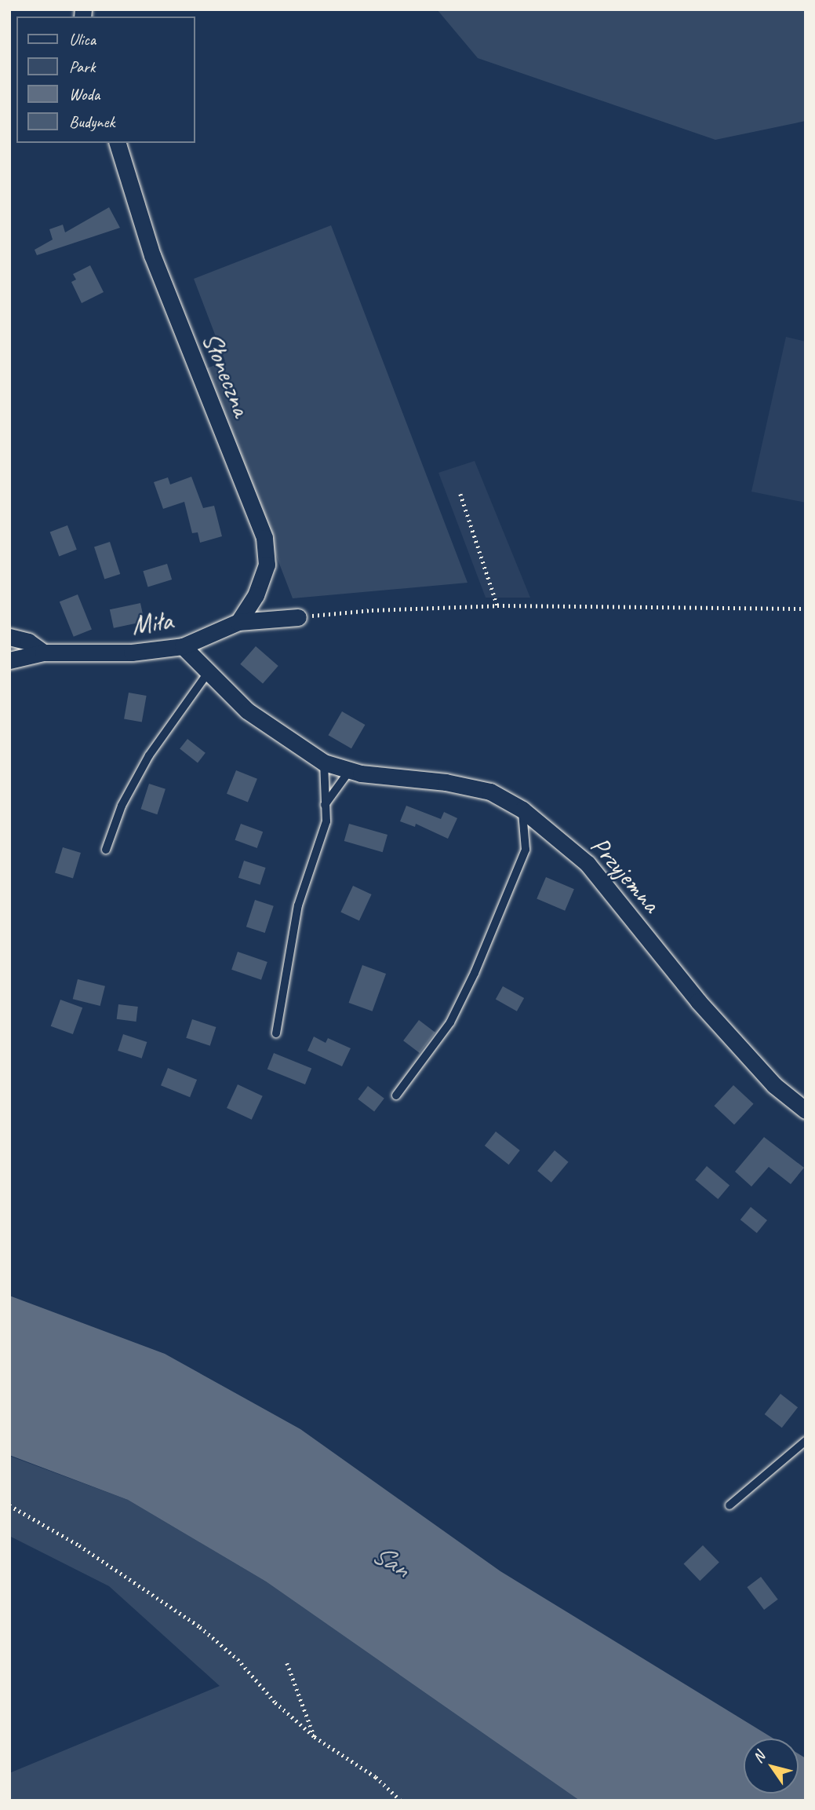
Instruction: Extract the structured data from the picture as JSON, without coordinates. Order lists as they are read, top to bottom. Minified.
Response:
{"streets":{"street":["Słoneczna","Miła","Przyjemna"]},"crossings":[["Słoneczna","Miła"],["Miła","Przyjemna"]],"water":["San"],"legend":["Ulica","Park","Woda","Budynek"],"north":"top left"}
